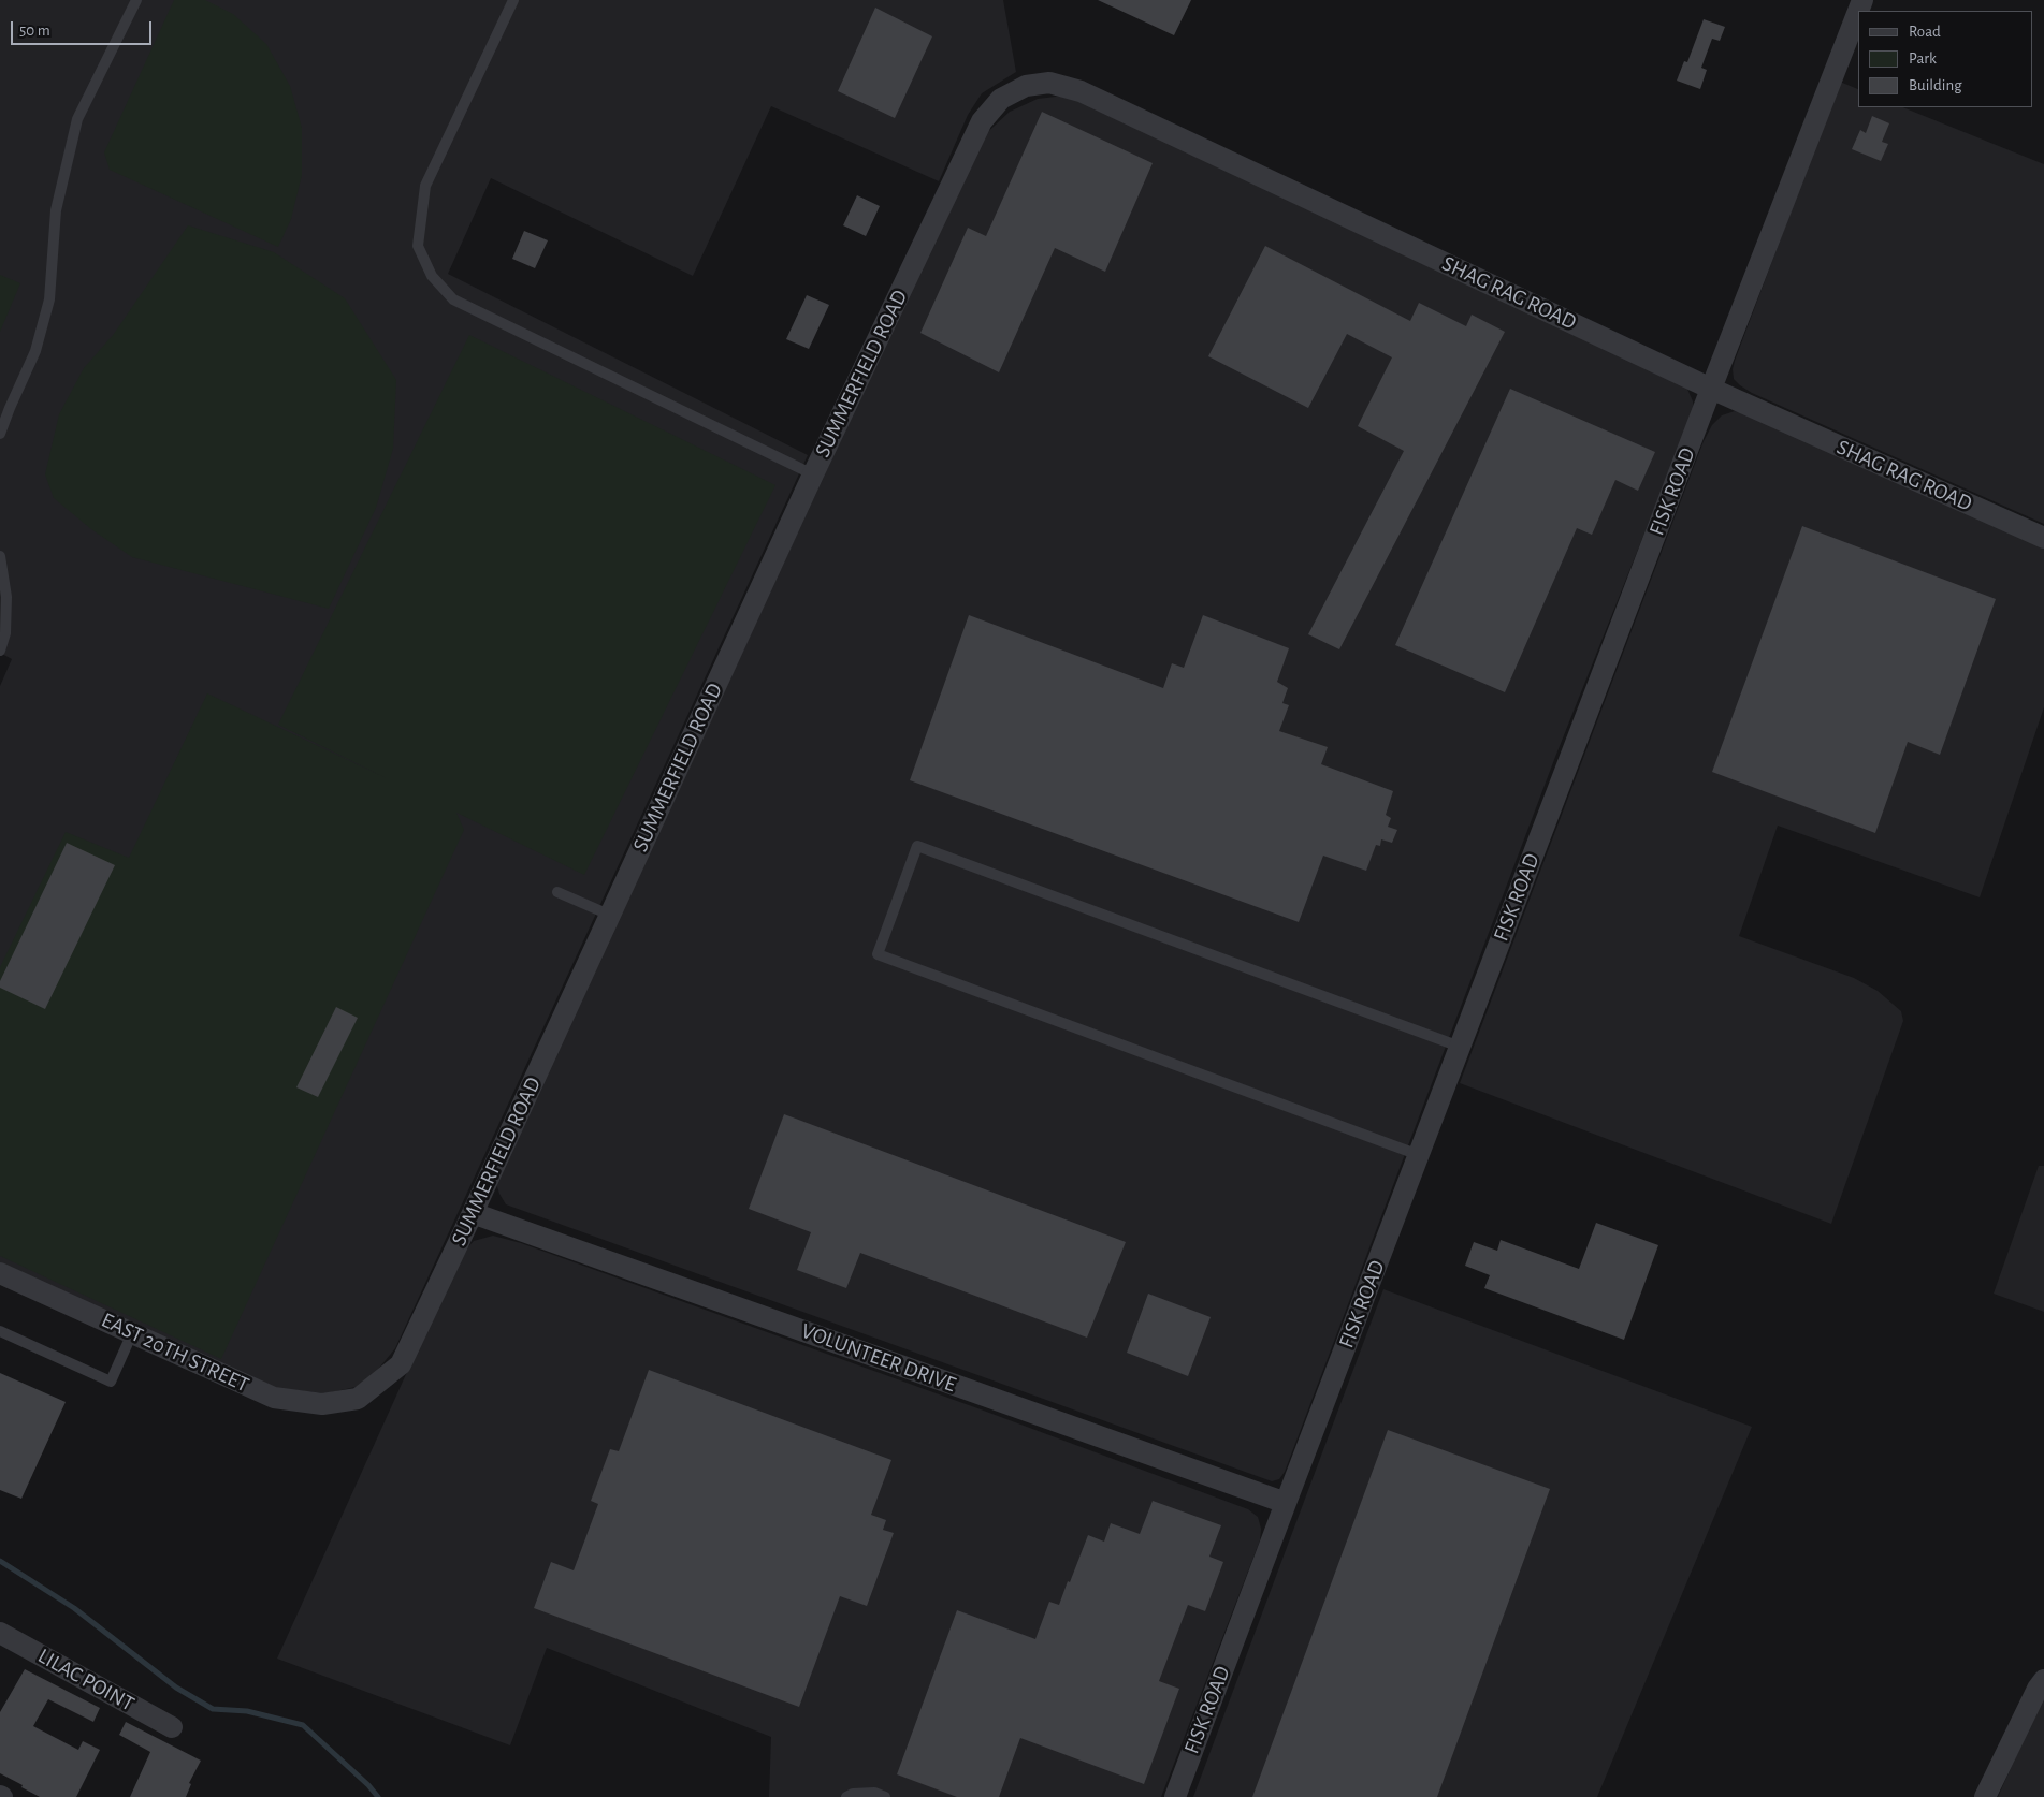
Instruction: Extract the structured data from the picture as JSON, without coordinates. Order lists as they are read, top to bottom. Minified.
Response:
{"streets":{"street":["SHAG RAG ROAD","SUMMERFIELD ROAD","FISK ROAD","EAST 20TH STREET","VOLUNTEER DRIVE","LILAC POINT"]},"crossings":[["SHAG RAG ROAD","SUMMERFIELD ROAD"],["SHAG RAG ROAD","FISK ROAD"],["SUMMERFIELD ROAD","EAST 20TH STREET"],["SUMMERFIELD ROAD","VOLUNTEER DRIVE"],["FISK ROAD","VOLUNTEER DRIVE"]],"legend":["Road","Park","Building"],"scale_bar":"50 m"}
